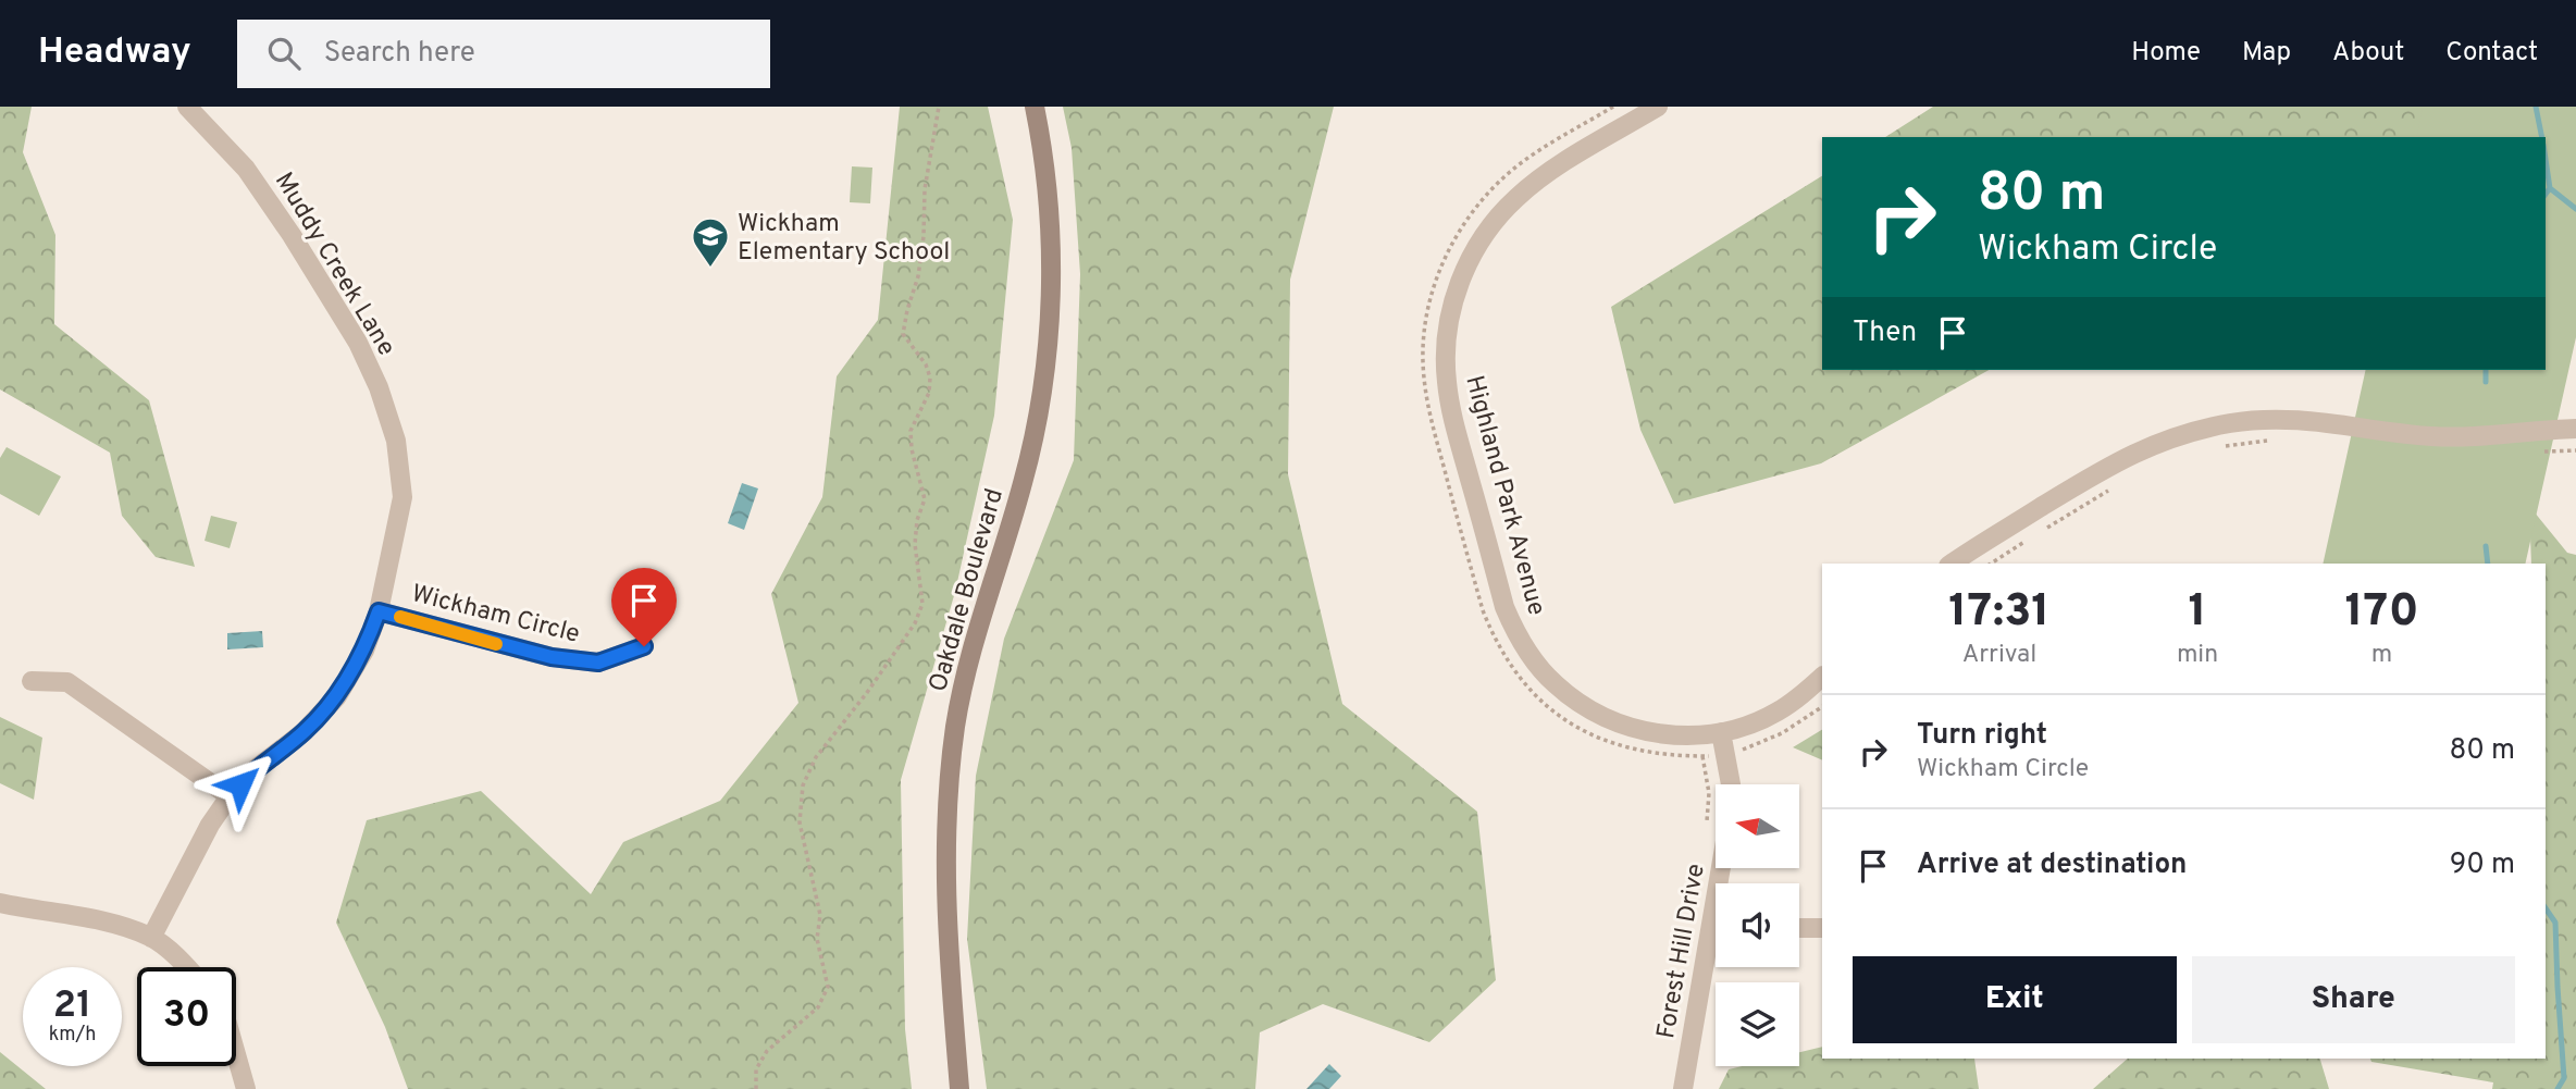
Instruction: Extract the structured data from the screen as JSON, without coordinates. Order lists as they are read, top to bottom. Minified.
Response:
{"streets":{"main road":["Oakdale Boulevard"],"street":["Muddy Creek Lane","Highland Park Avenue","Wickham Circle","Forest Hill Drive"]},"crossings":[["Muddy Creek Lane","Wickham Circle"]],"places":{"school or university":["Wickham Elementary School"]},"north":"left","page":{"header":"Headway","search":"Search here","nav":["Home","Map","About","Contact"],"turn":["80 m","Wickham Circle"],"then":"Then","eta":["17:31","Arrival","1","min","170","m"],"list":[{"name":"Turn right","note":"Wickham Circle","value":"80 m"},{"name":"Arrive at destination","value":"90 m"}],"buttons":["Exit","Share"],"speed":"21 km/h","limit":"30"}}
